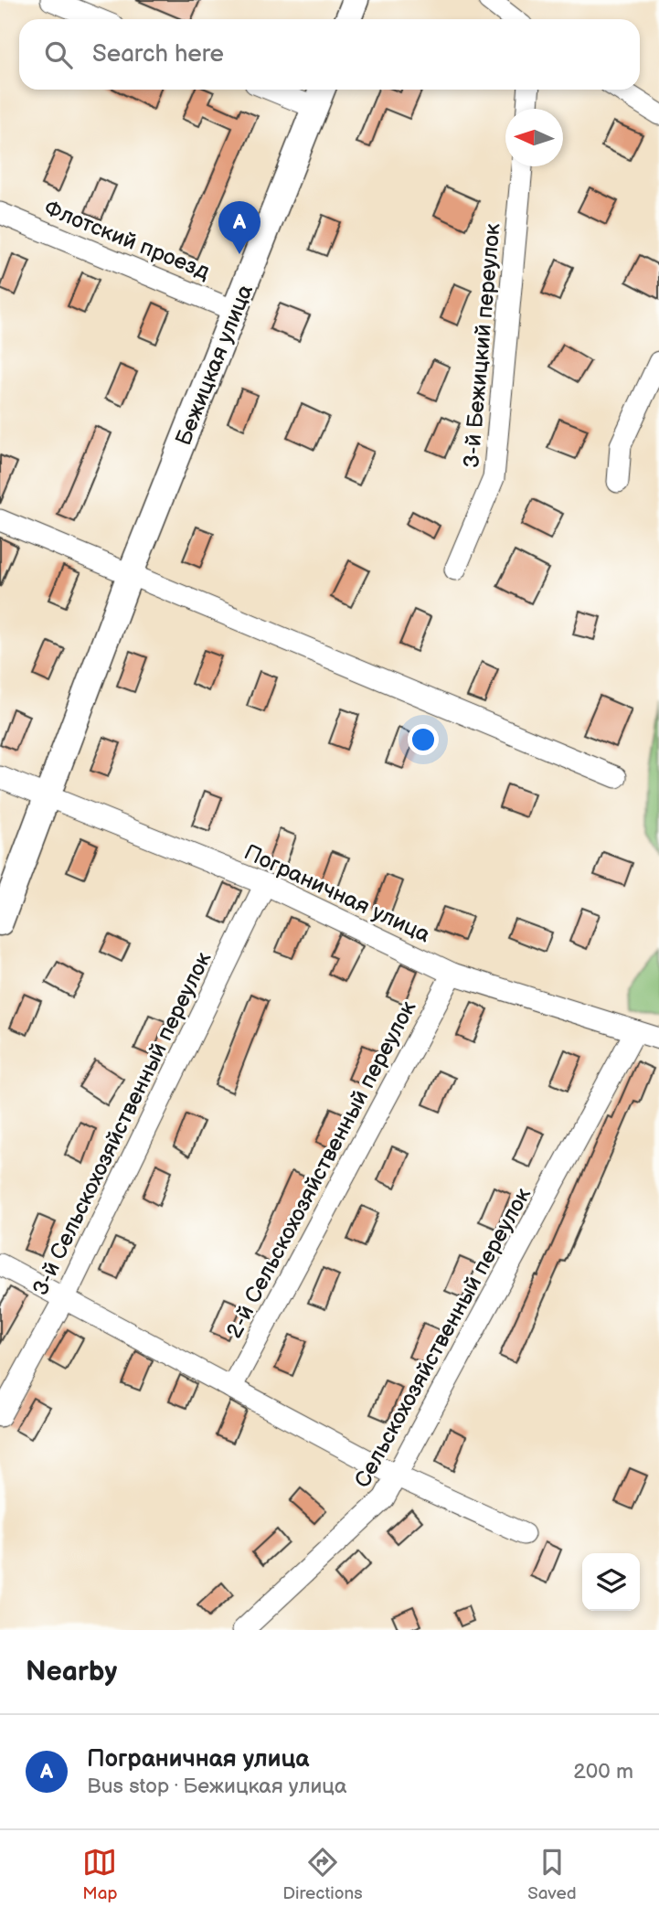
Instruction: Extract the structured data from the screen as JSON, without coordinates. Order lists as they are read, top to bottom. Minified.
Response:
{"streets":{"street":["Флотский проезд","3-й Бежицкий переулок","Бежицкая улица","Пограничная улица","3-й Сельскохозяйственный переулок","2-й Сельскохозяйственный переулок","Сельскохозяйственный переулок"]},"crossings":[["Флотский проезд","Бежицкая улица"],["Бежицкая улица","Пограничная улица"],["Пограничная улица","3-й Сельскохозяйственный переулок"],["Пограничная улица","2-й Сельскохозяйственный переулок"],["Пограничная улица","Сельскохозяйственный переулок"]],"north":"left","page":{"search":"Search here","pins":"A","heading":"Nearby","list":[{"mark":"A","name":"Пограничная улица","note":"Bus stop · Бежицкая улица","value":"200 m"}],"nav":["Map","Directions","Saved"]}}
